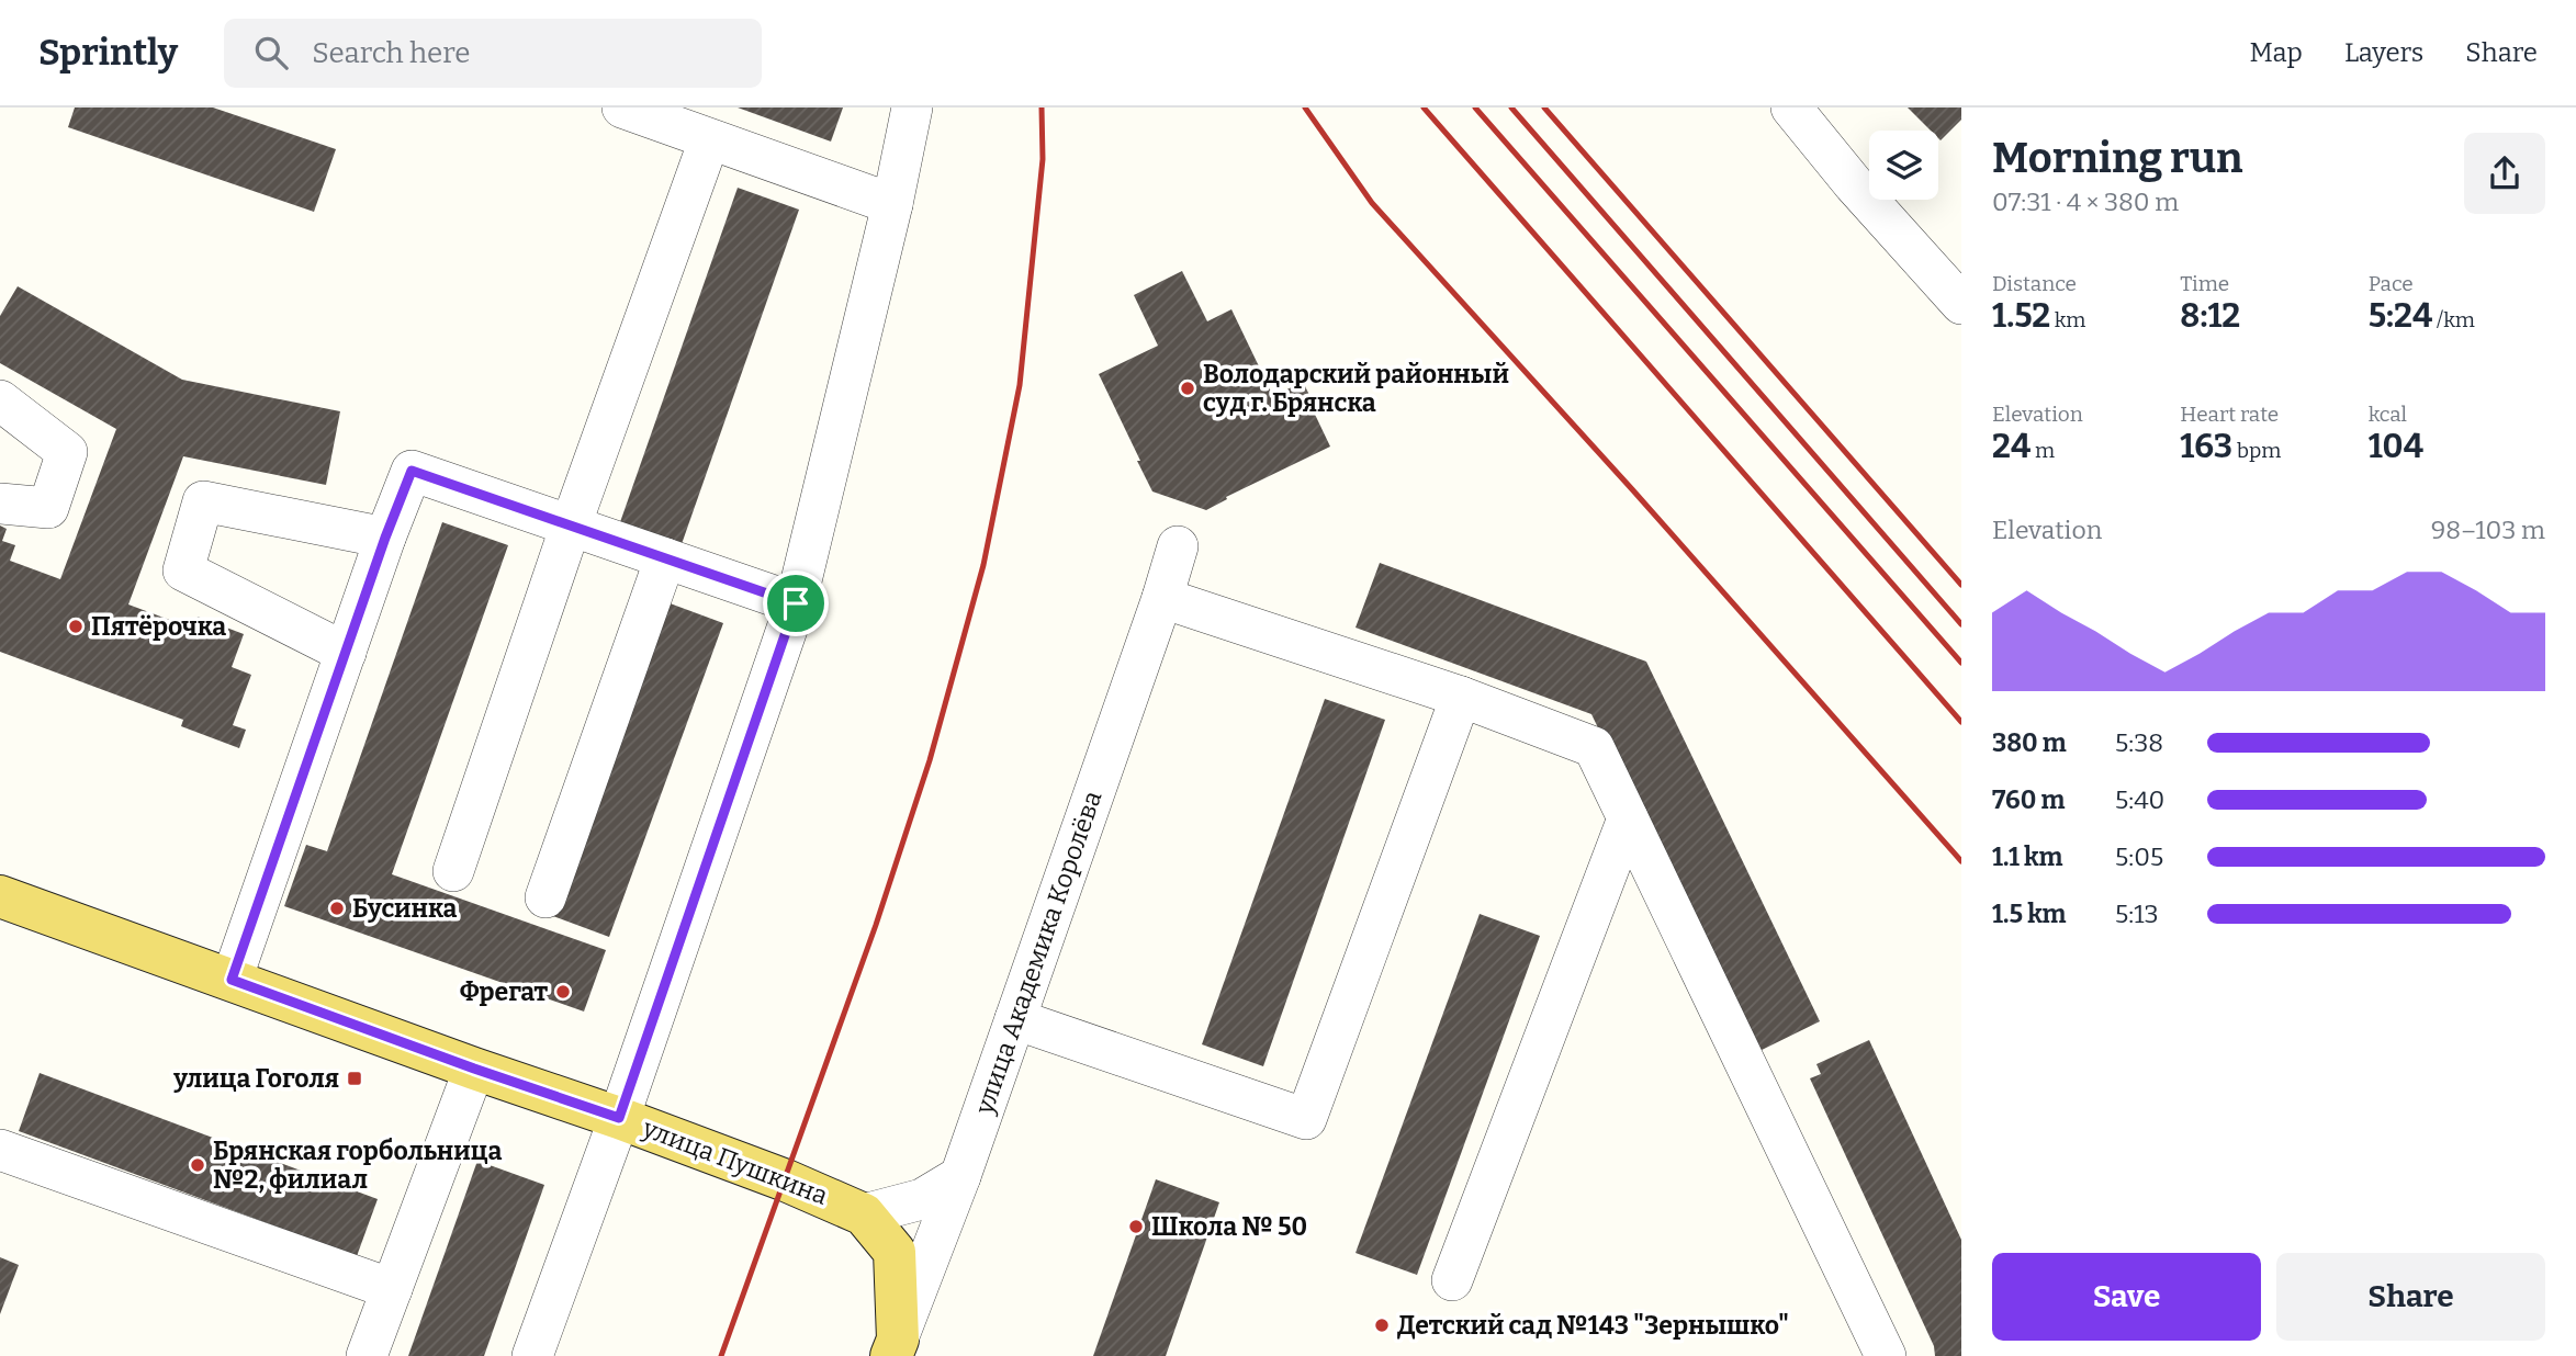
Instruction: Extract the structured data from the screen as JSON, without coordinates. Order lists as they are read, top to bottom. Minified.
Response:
{"streets":{"main road":["улица Пушкина"],"street":["улица Академика Королёва"]},"crossings":[["улица Академика Королёва","улица Пушкина"]],"places":{"other":["Володарский районный суд г. Брянска","Пятёрочка","Бусинка","Фрегат","Брянская горбольница №2, филиал","Школа № 50","Детский сад №143 \"Зернышко\""],"transit":["улица Гоголя"]},"page":{"header":"Sprintly","search":"Search here","nav":["Map","Layers","Share"],"heading":["Morning run","07:31 · 4 × 380 m"],"stats":[["Distance","1.52 km"],["Time","8:12"],["Pace","5:24 /km"],["Elevation","24 m"],["Heart rate","163 bpm"],["kcal","104"]],"chart":["Elevation","98–103 m"],"list":[{"name":"380 m","note":"5:38"},{"name":"760 m","note":"5:40"},{"name":"1.1 km","note":"5:05"},{"name":"1.5 km","note":"5:13"}],"buttons":["Save","Share"]}}
